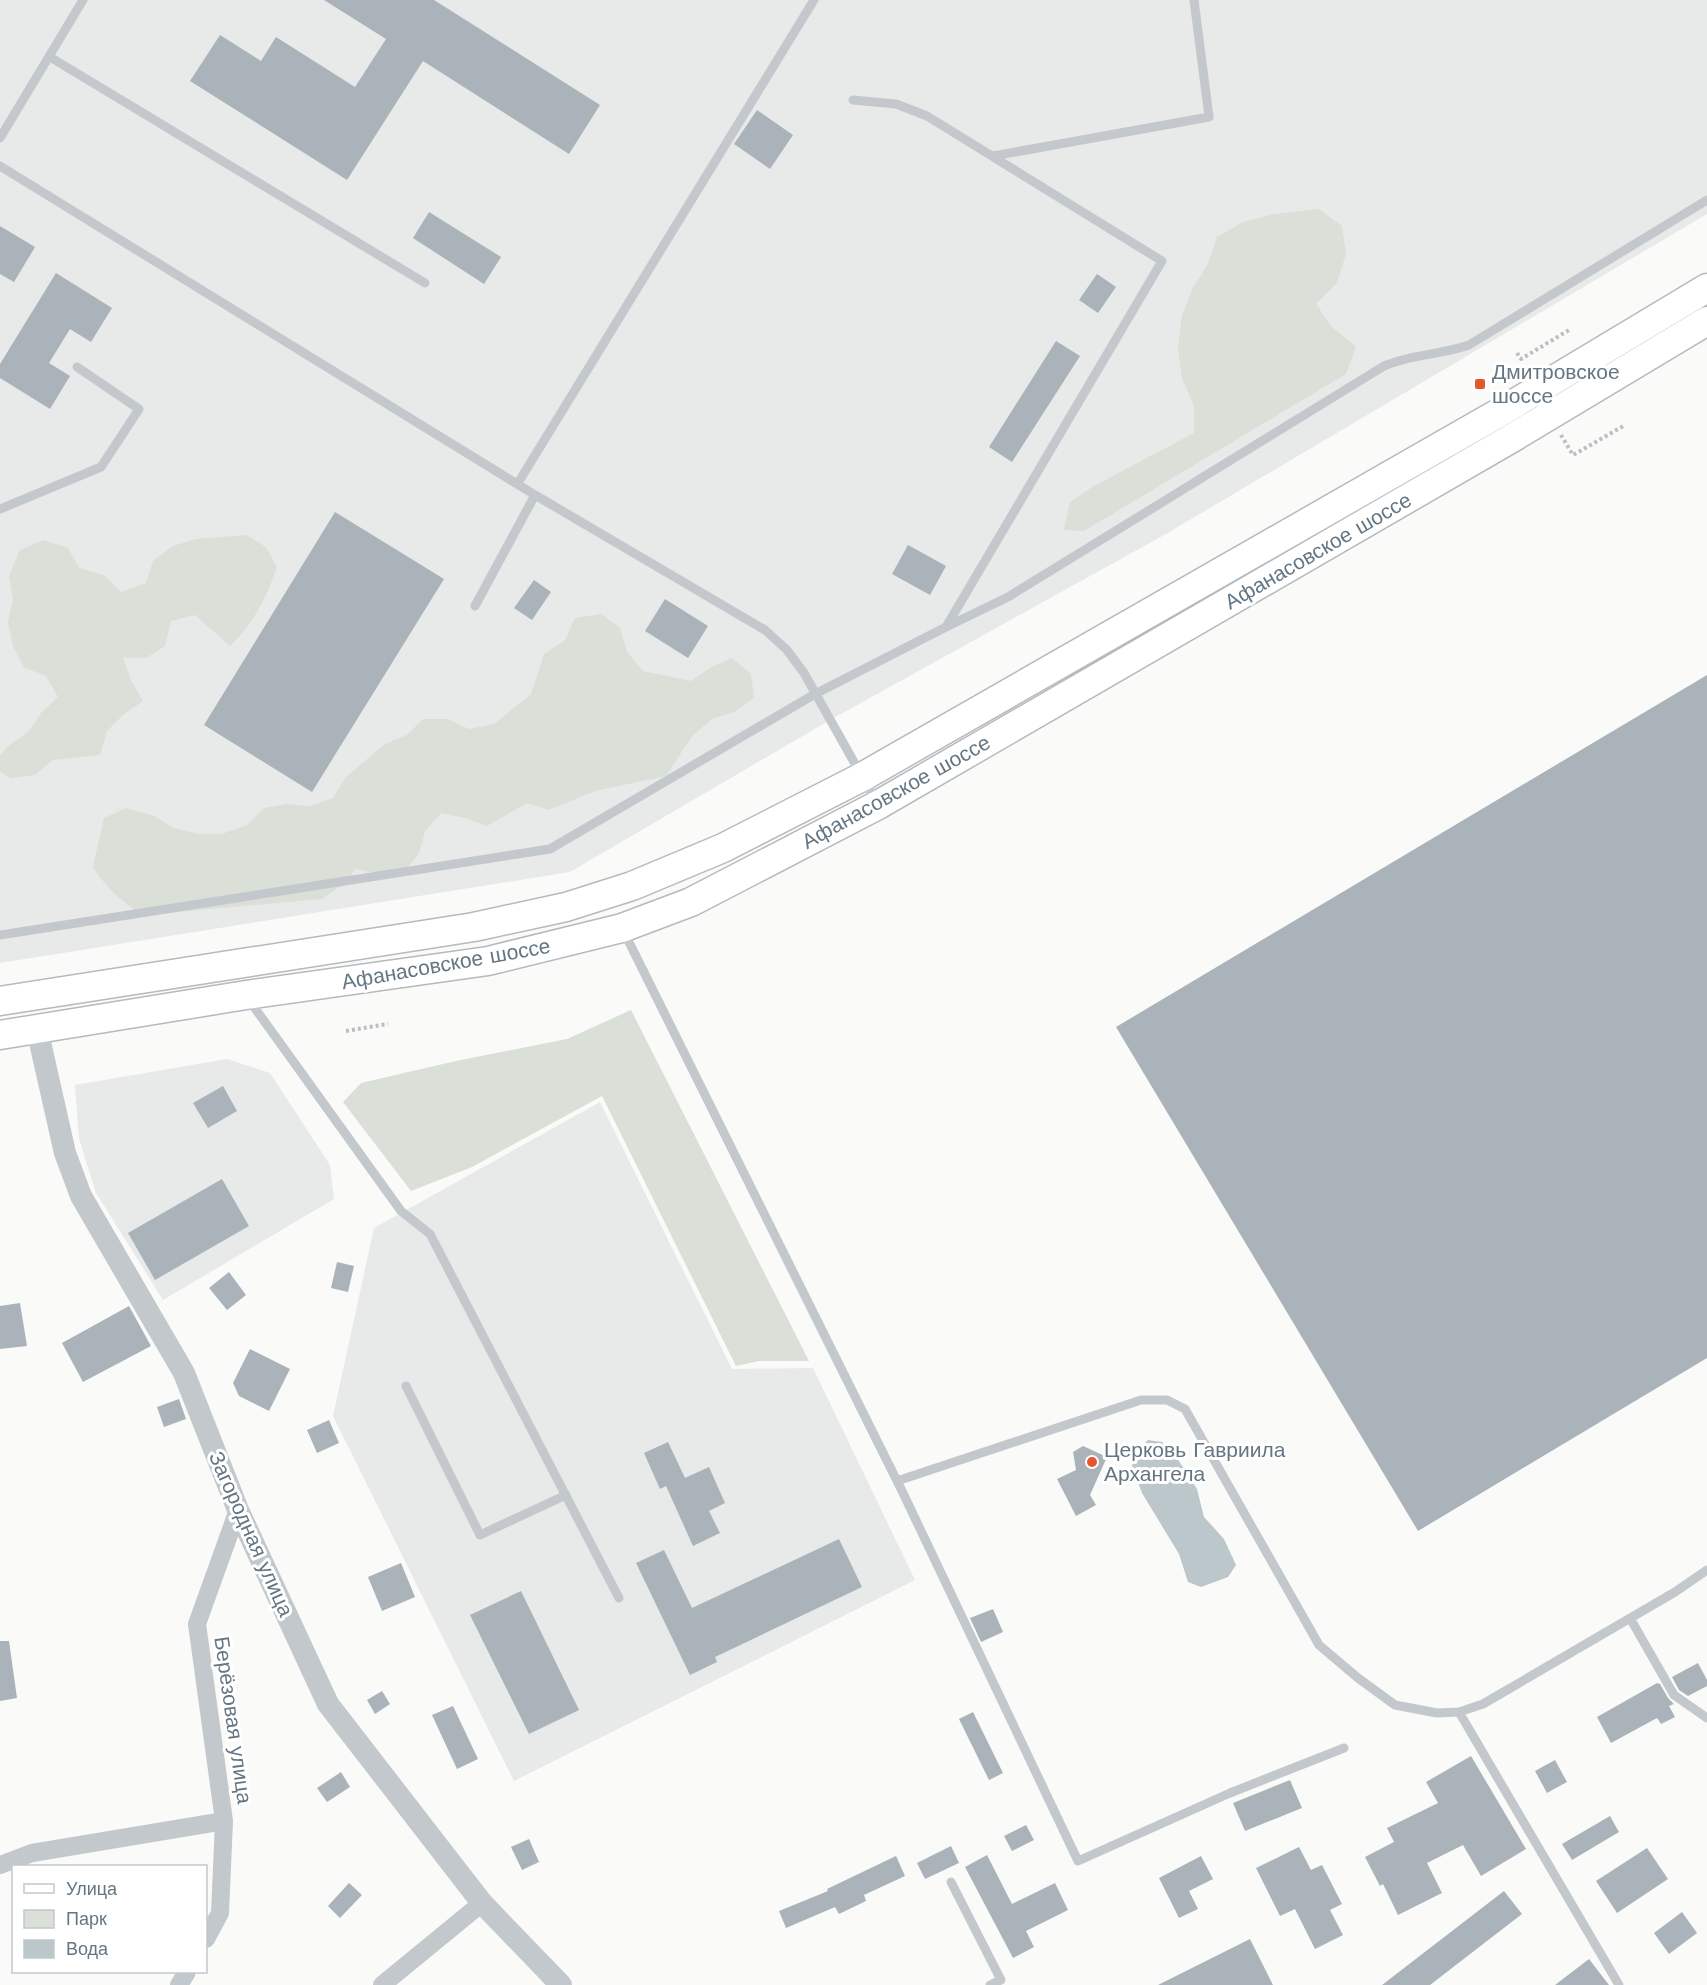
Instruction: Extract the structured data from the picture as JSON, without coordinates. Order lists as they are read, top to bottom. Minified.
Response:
{"streets":{"main road":["Афанасовское шоссе"],"street":["Загородная улица","Берёзовая улица"]},"crossings":[["Афанасовское шоссе","Загородная улица"],["Загородная улица","Берёзовая улица"]],"places":{"transit":["Дмитровское шоссе"],"other":["Церковь Гавриила Архангела"]},"legend":["Улица","Парк","Вода"]}
